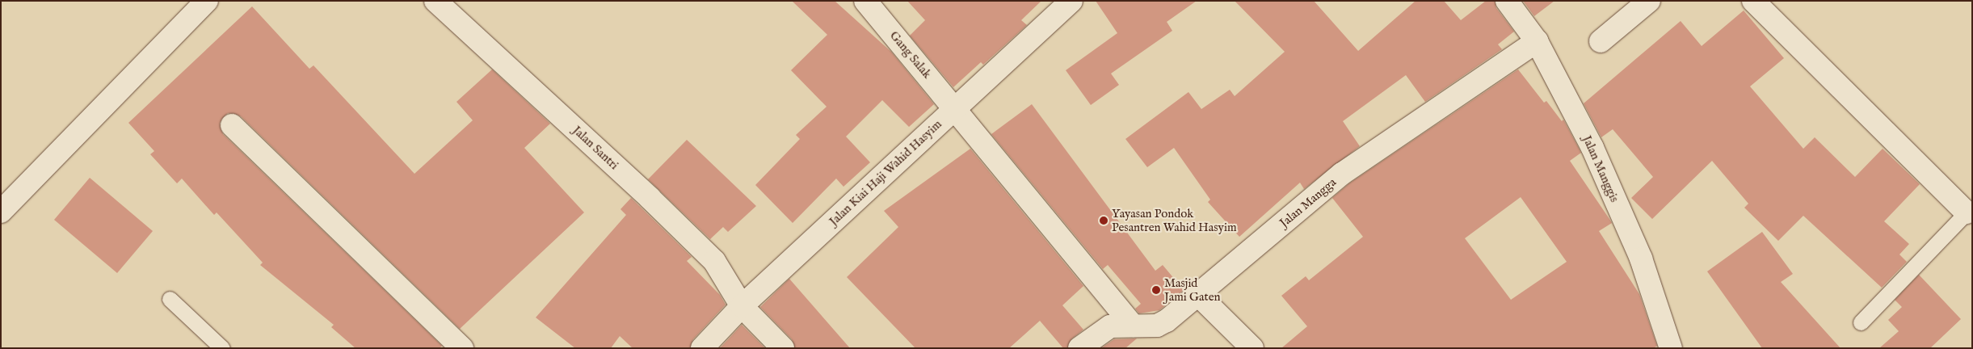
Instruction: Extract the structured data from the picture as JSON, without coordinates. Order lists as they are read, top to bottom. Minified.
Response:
{"streets":{"street":["Gang Salak","Jalan Santri","Jalan Manggis","Jalan Kiai Haji Wahid Hasyim","Jalan Mangga"]},"crossings":[["Gang Salak","Jalan Kiai Haji Wahid Hasyim"],["Gang Salak","Jalan Mangga"],["Jalan Santri","Jalan Kiai Haji Wahid Hasyim"],["Jalan Manggis","Jalan Mangga"]],"places":["Yayasan Pondok Pesantren Wahid Hasyim","Masjid Jami Gaten"]}
